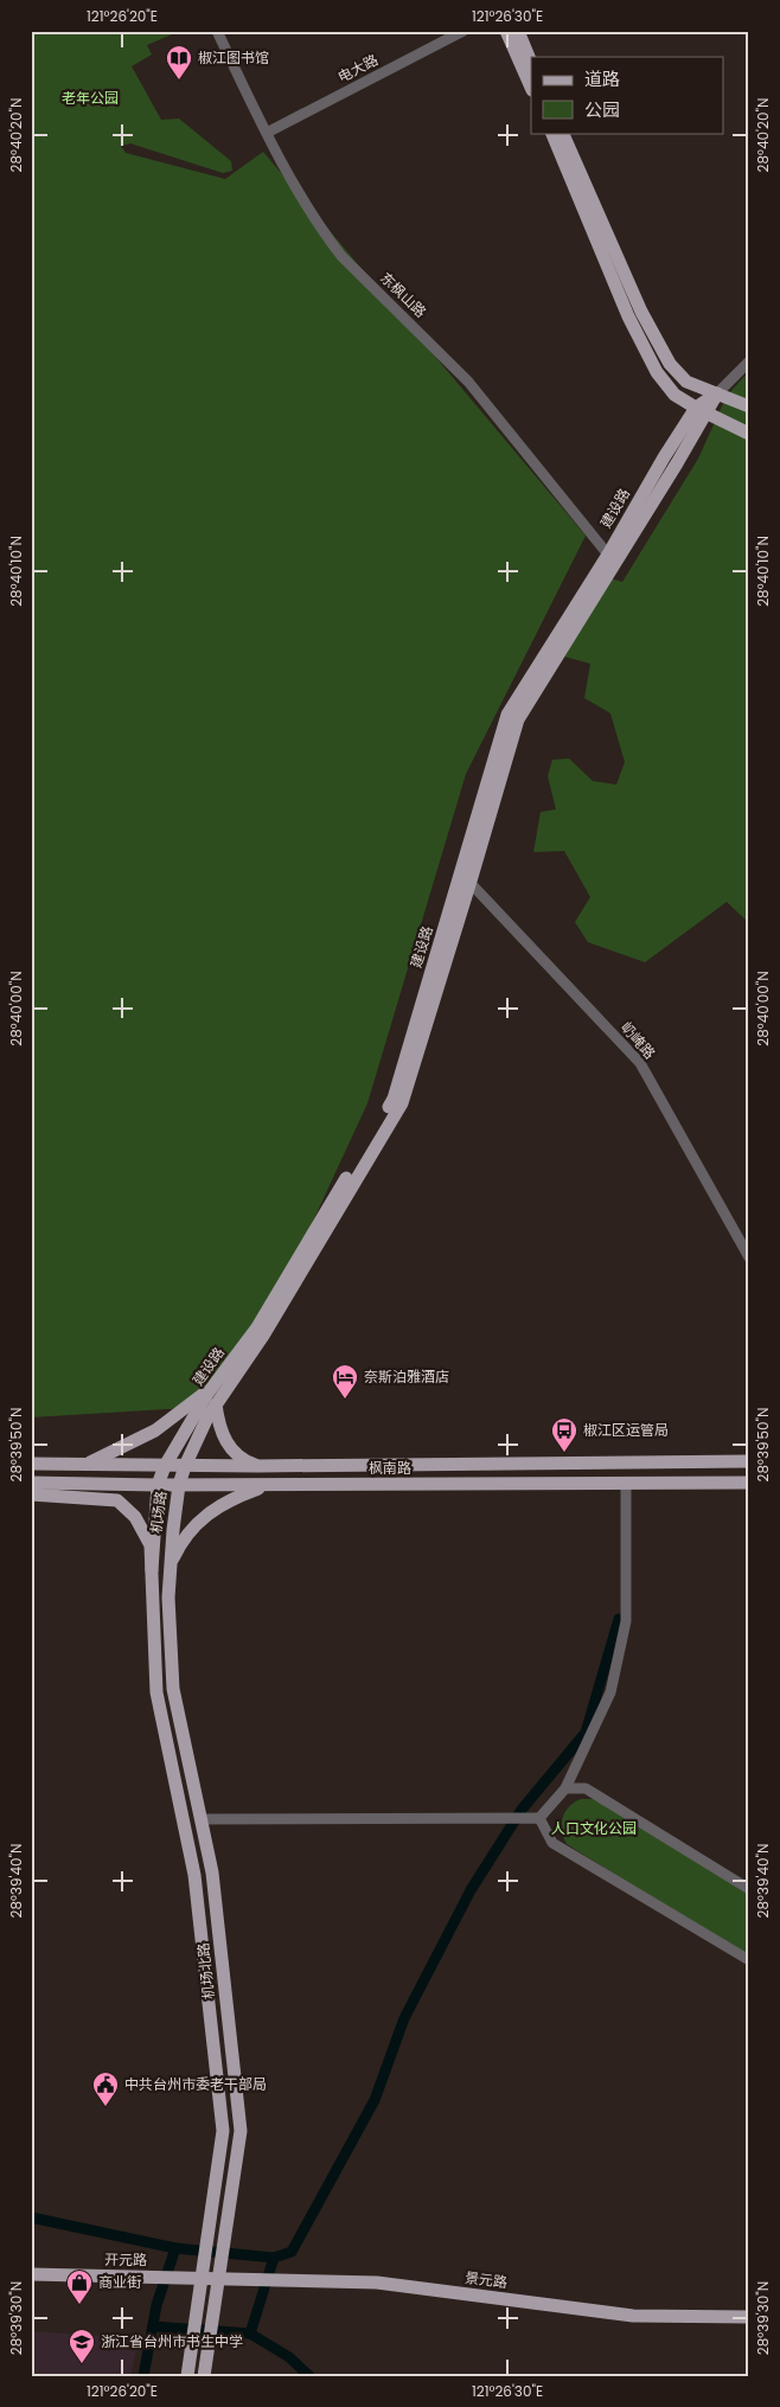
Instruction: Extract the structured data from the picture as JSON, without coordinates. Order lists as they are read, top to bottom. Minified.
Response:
{"streets":{"main road":["建设路","枫南路","机场路","机场北路","开元路","景元路"],"street":["电大路","东枫山路","屷崦路"]},"crossings":[["电大路","东枫山路"],["东枫山路","建设路"],["建设路","屷崦路"],["建设路","枫南路"],["建设路","机场路"],["枫南路","机场路"],["机场路","机场北路"],["机场北路","开元路"],["机场北路","景元路"],["开元路","景元路"]],"parks":["老年公园","人口文化公园"],"places":{"library":["椒江图书馆"],"hotel":["奈斯泊雅酒店"],"bus stop":["椒江区运管局"],"public building":["中共台州市委老干部局"],"shop":["商业街"],"school or university":["浙江省台州市书生中学"]},"legend":["道路","公园"],"coordinates":["121°26'20\"E","121°26'30\"E","28°40'20\"N","28°40'10\"N","28°40'00\"N","28°39'50\"N","28°39'40\"N","28°39'30\"N"]}
